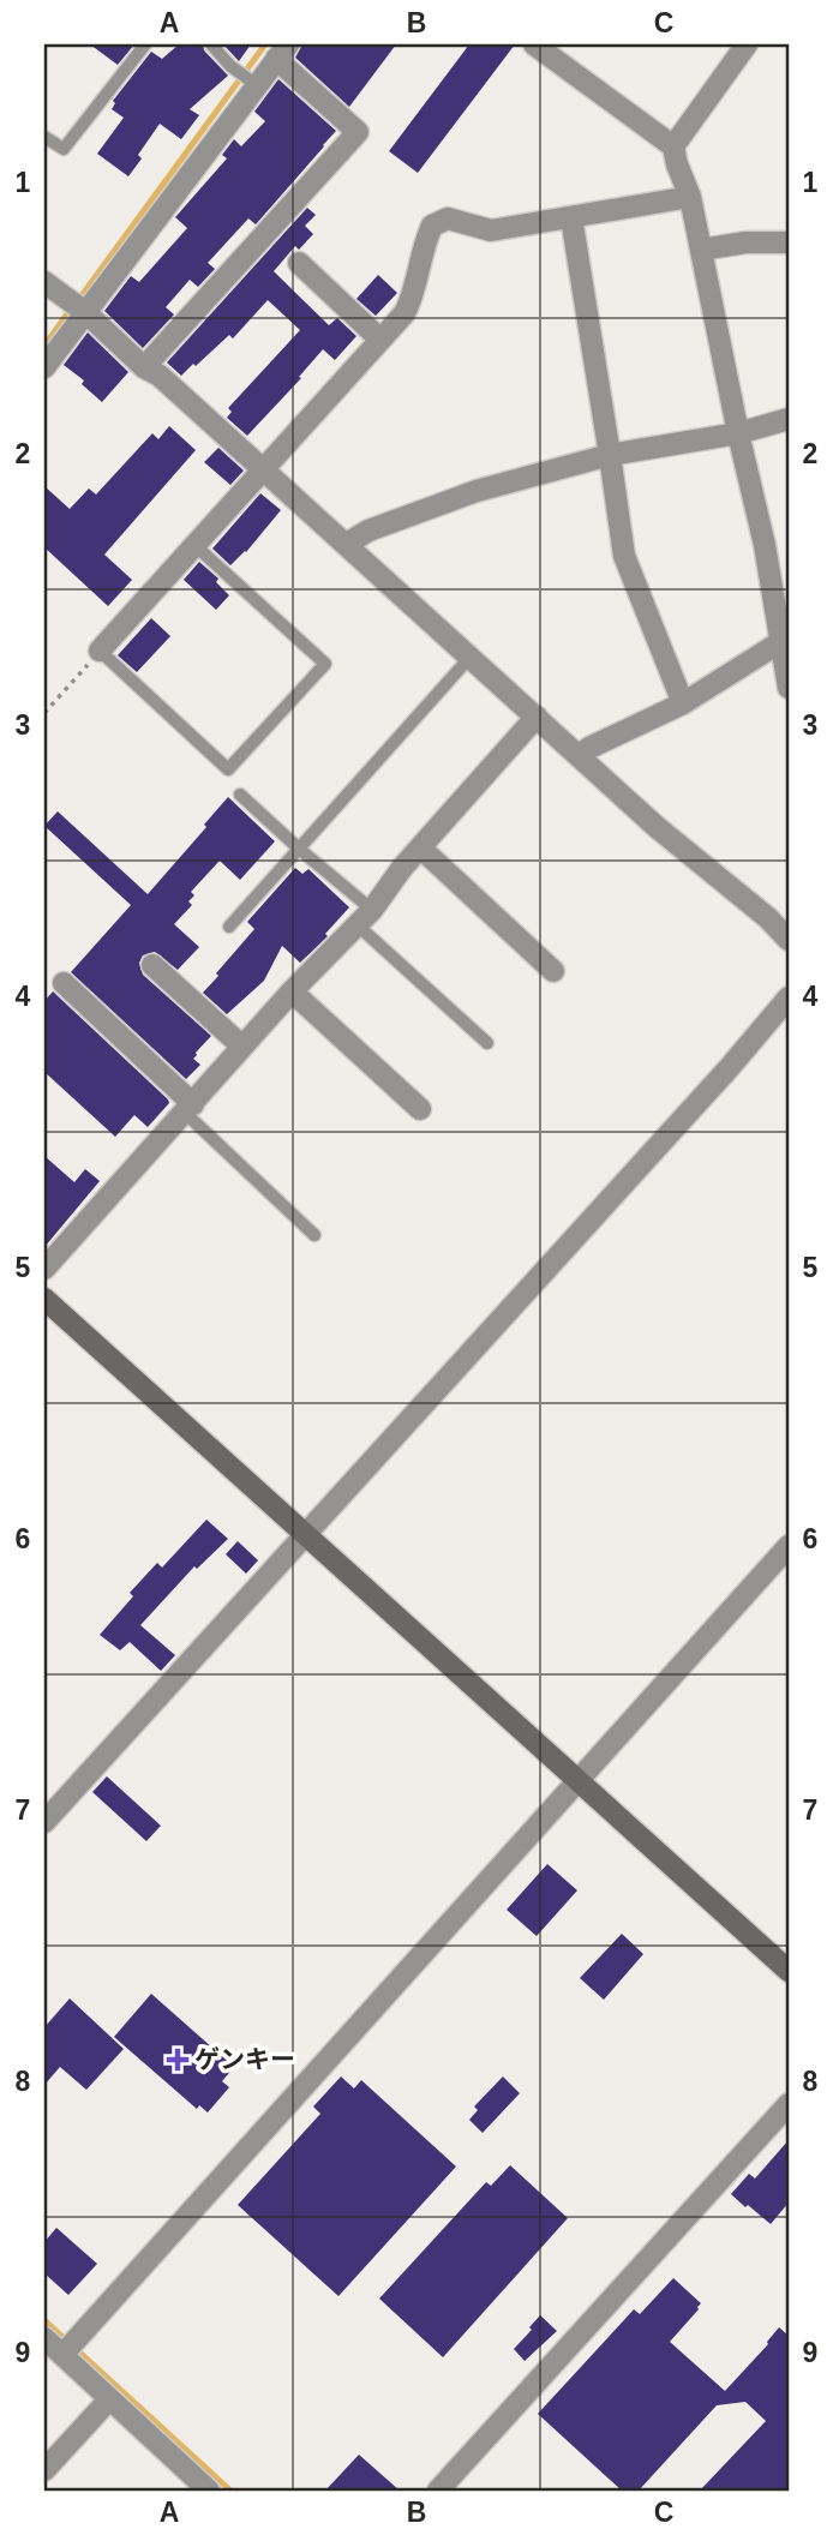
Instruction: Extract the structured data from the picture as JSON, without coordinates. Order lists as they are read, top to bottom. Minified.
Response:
{"places":{"health":["ゲンキー"]},"grid":{"columns":["A","B","C"],"rows":["1","2","3","4","5","6","7","8","9"]}}
